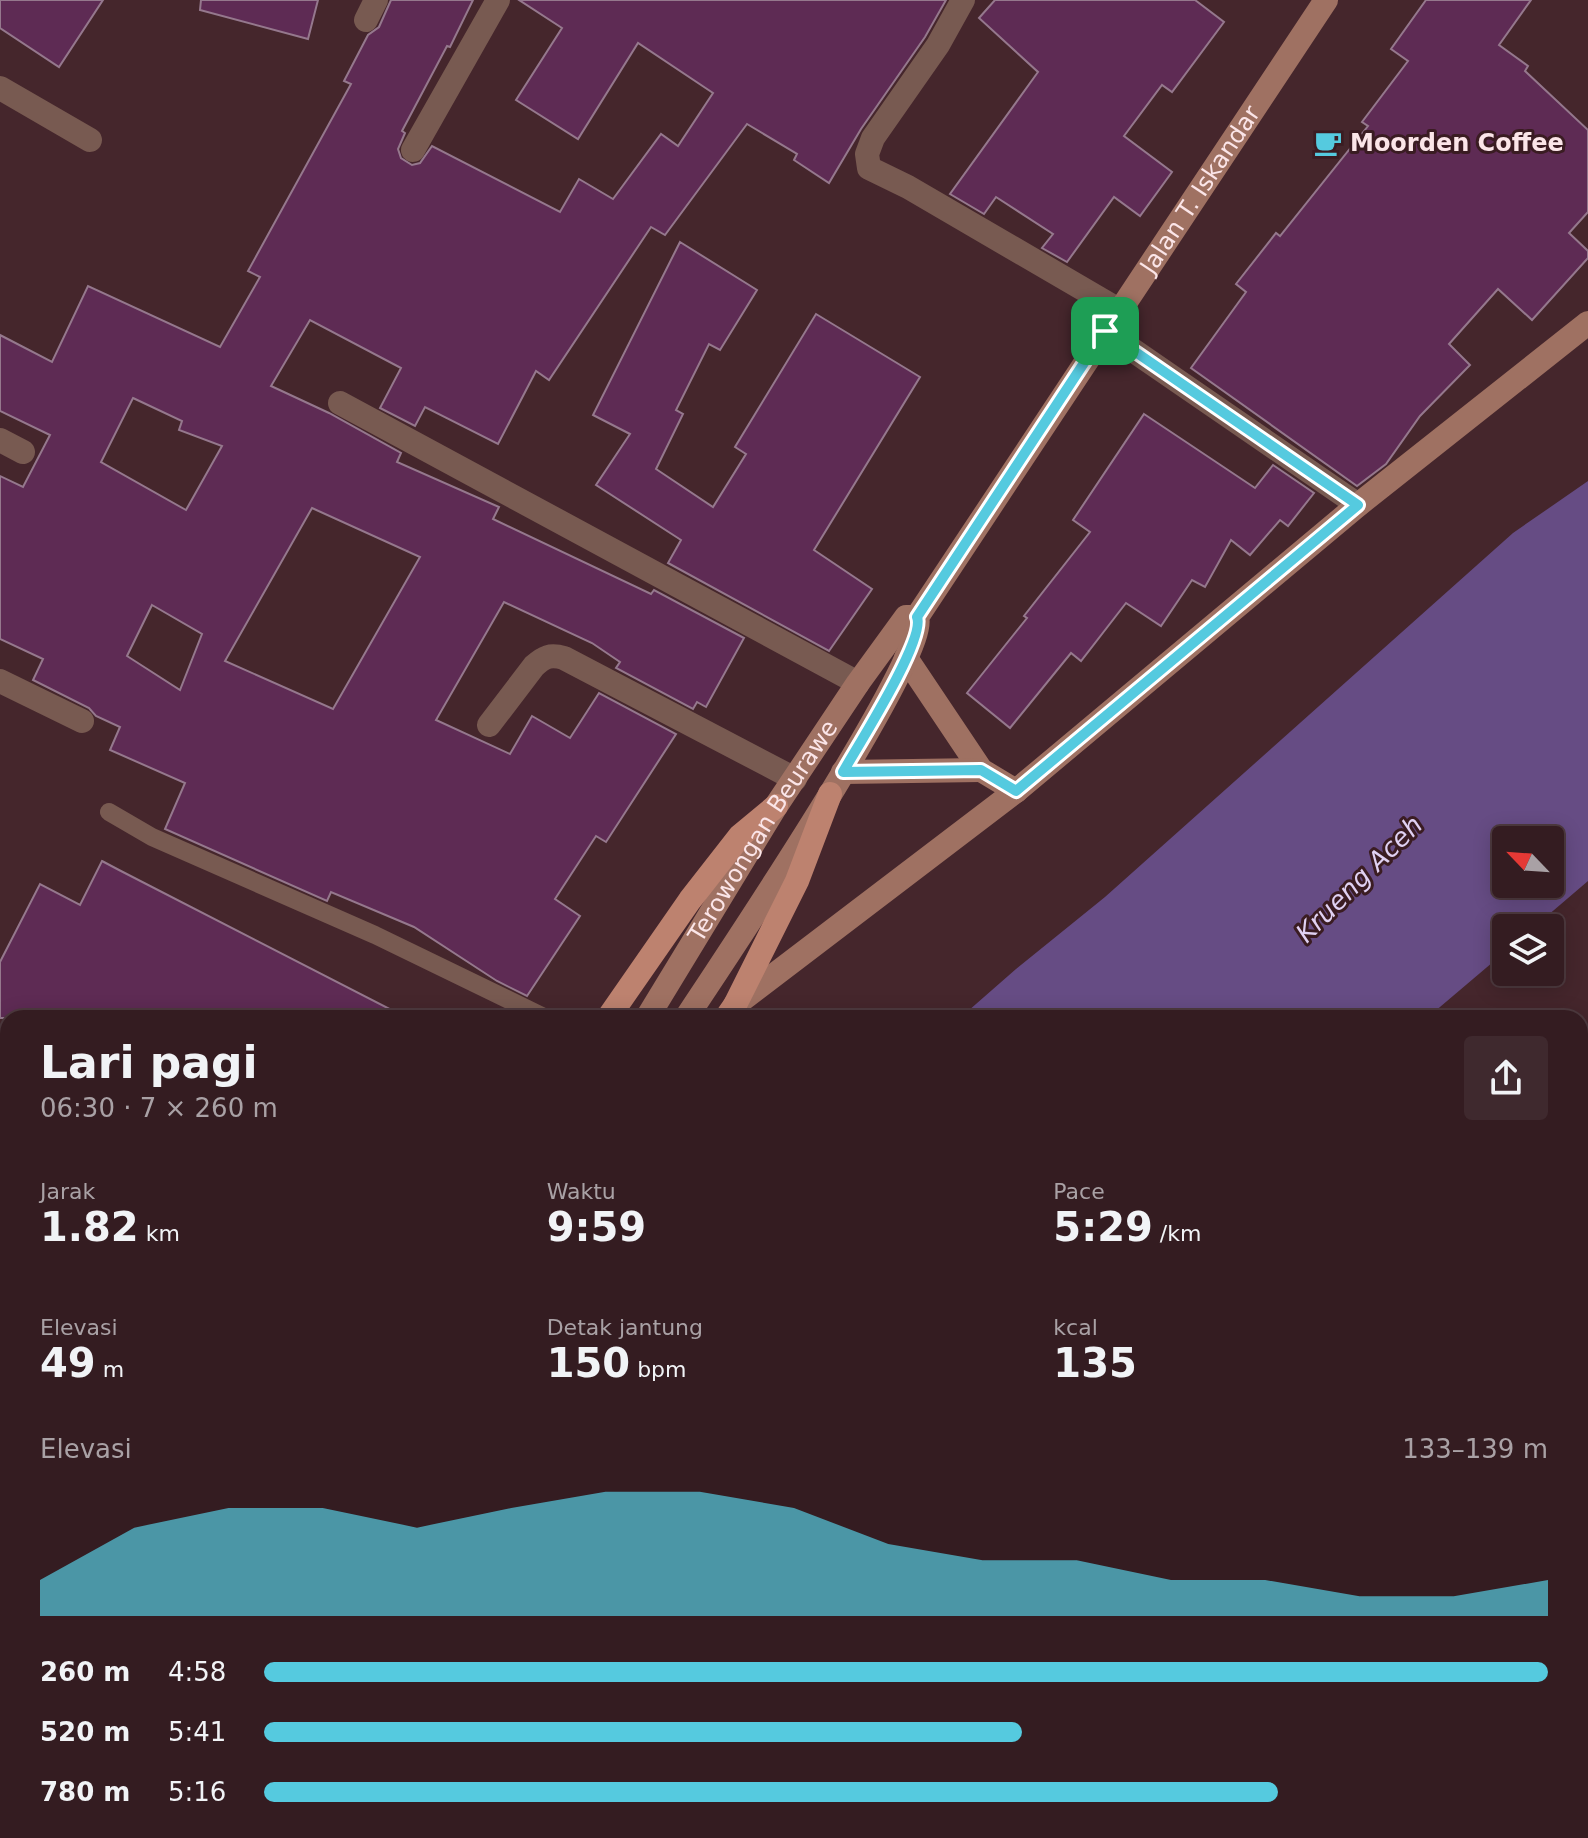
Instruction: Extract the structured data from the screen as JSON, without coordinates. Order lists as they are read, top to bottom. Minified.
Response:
{"streets":{"street":["Jalan T. Iskandar","Terowongan Beurawe"]},"crossings":[["Jalan T. Iskandar","Terowongan Beurawe"]],"water":["Krueng Aceh"],"places":{"cafe":["Moorden Coffee"]},"north":"top left","page":{"heading":["Lari pagi","06:30 · 7 × 260 m"],"stats":[["Jarak","1.82 km"],["Waktu","9:59"],["Pace","5:29 /km"],["Elevasi","49 m"],["Detak jantung","150 bpm"],["kcal","135"]],"chart":["Elevasi","133–139 m"],"list":[{"name":"260 m","note":"4:58"},{"name":"520 m","note":"5:41"},{"name":"780 m","note":"5:16"}]}}
